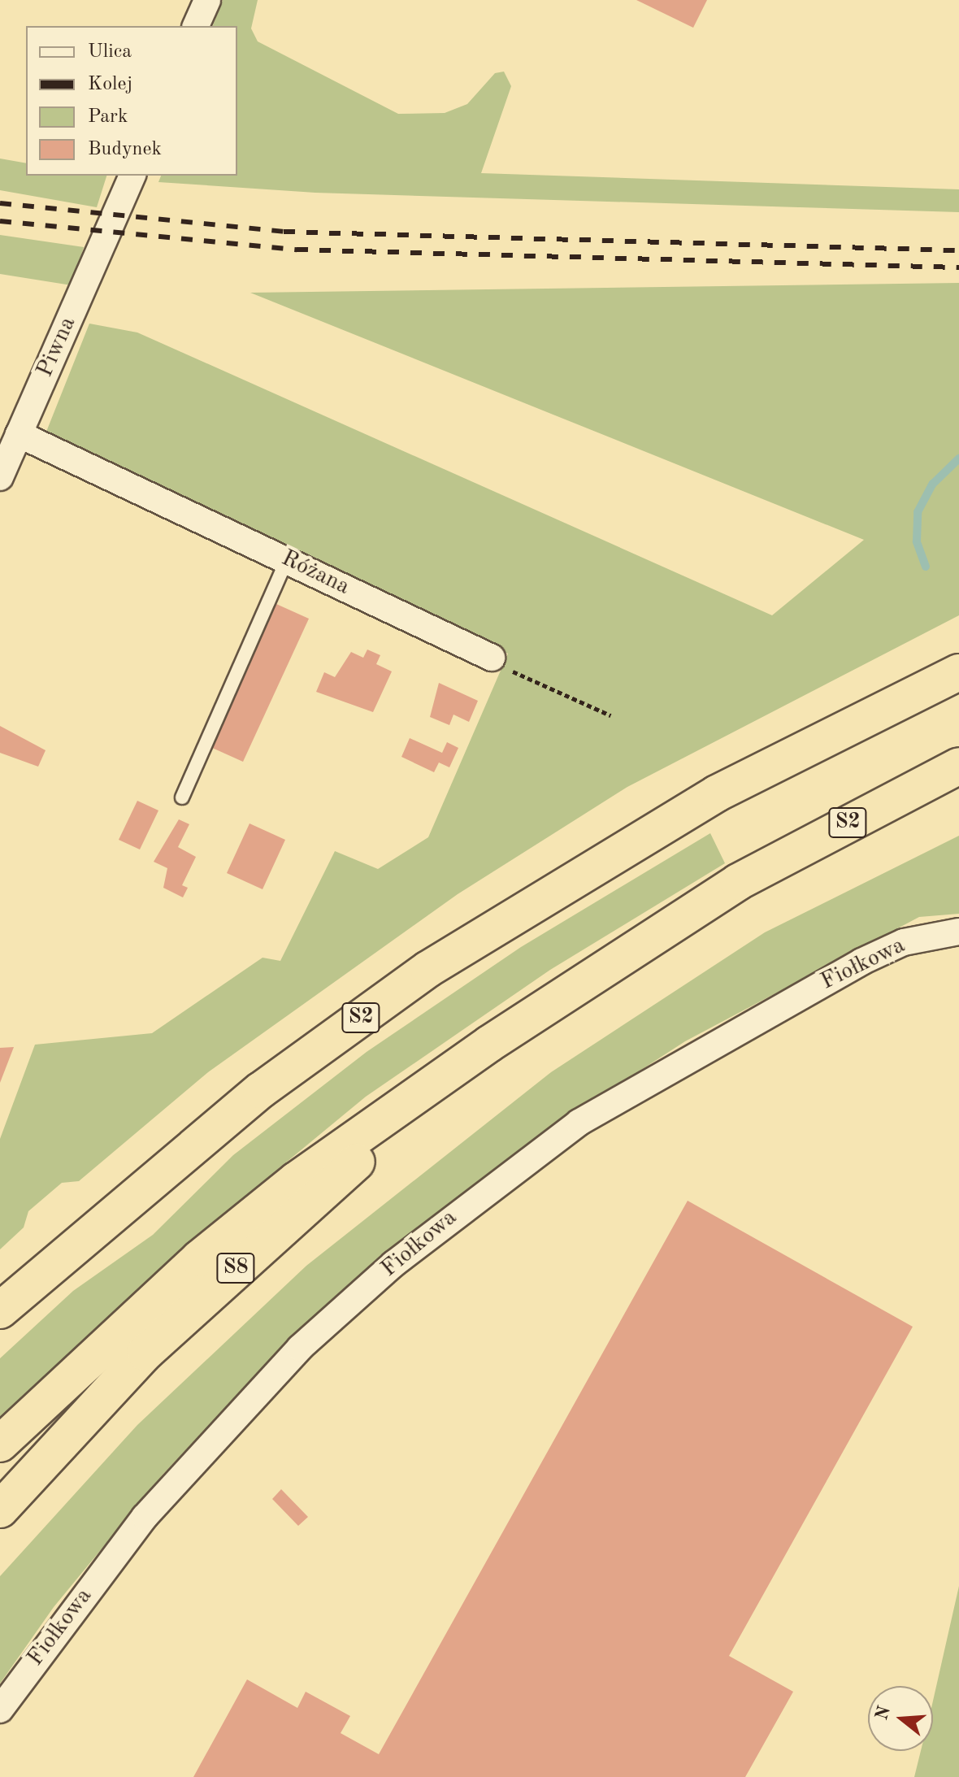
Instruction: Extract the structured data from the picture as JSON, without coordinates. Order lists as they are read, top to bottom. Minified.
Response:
{"streets":{"highway":["S2","S8"],"street":["Piwna","Różana","Fiołkowa"]},"crossings":[["Piwna","Różana"],["S2","S8"]],"legend":["Ulica","Kolej","Park","Budynek"],"north":"left"}
